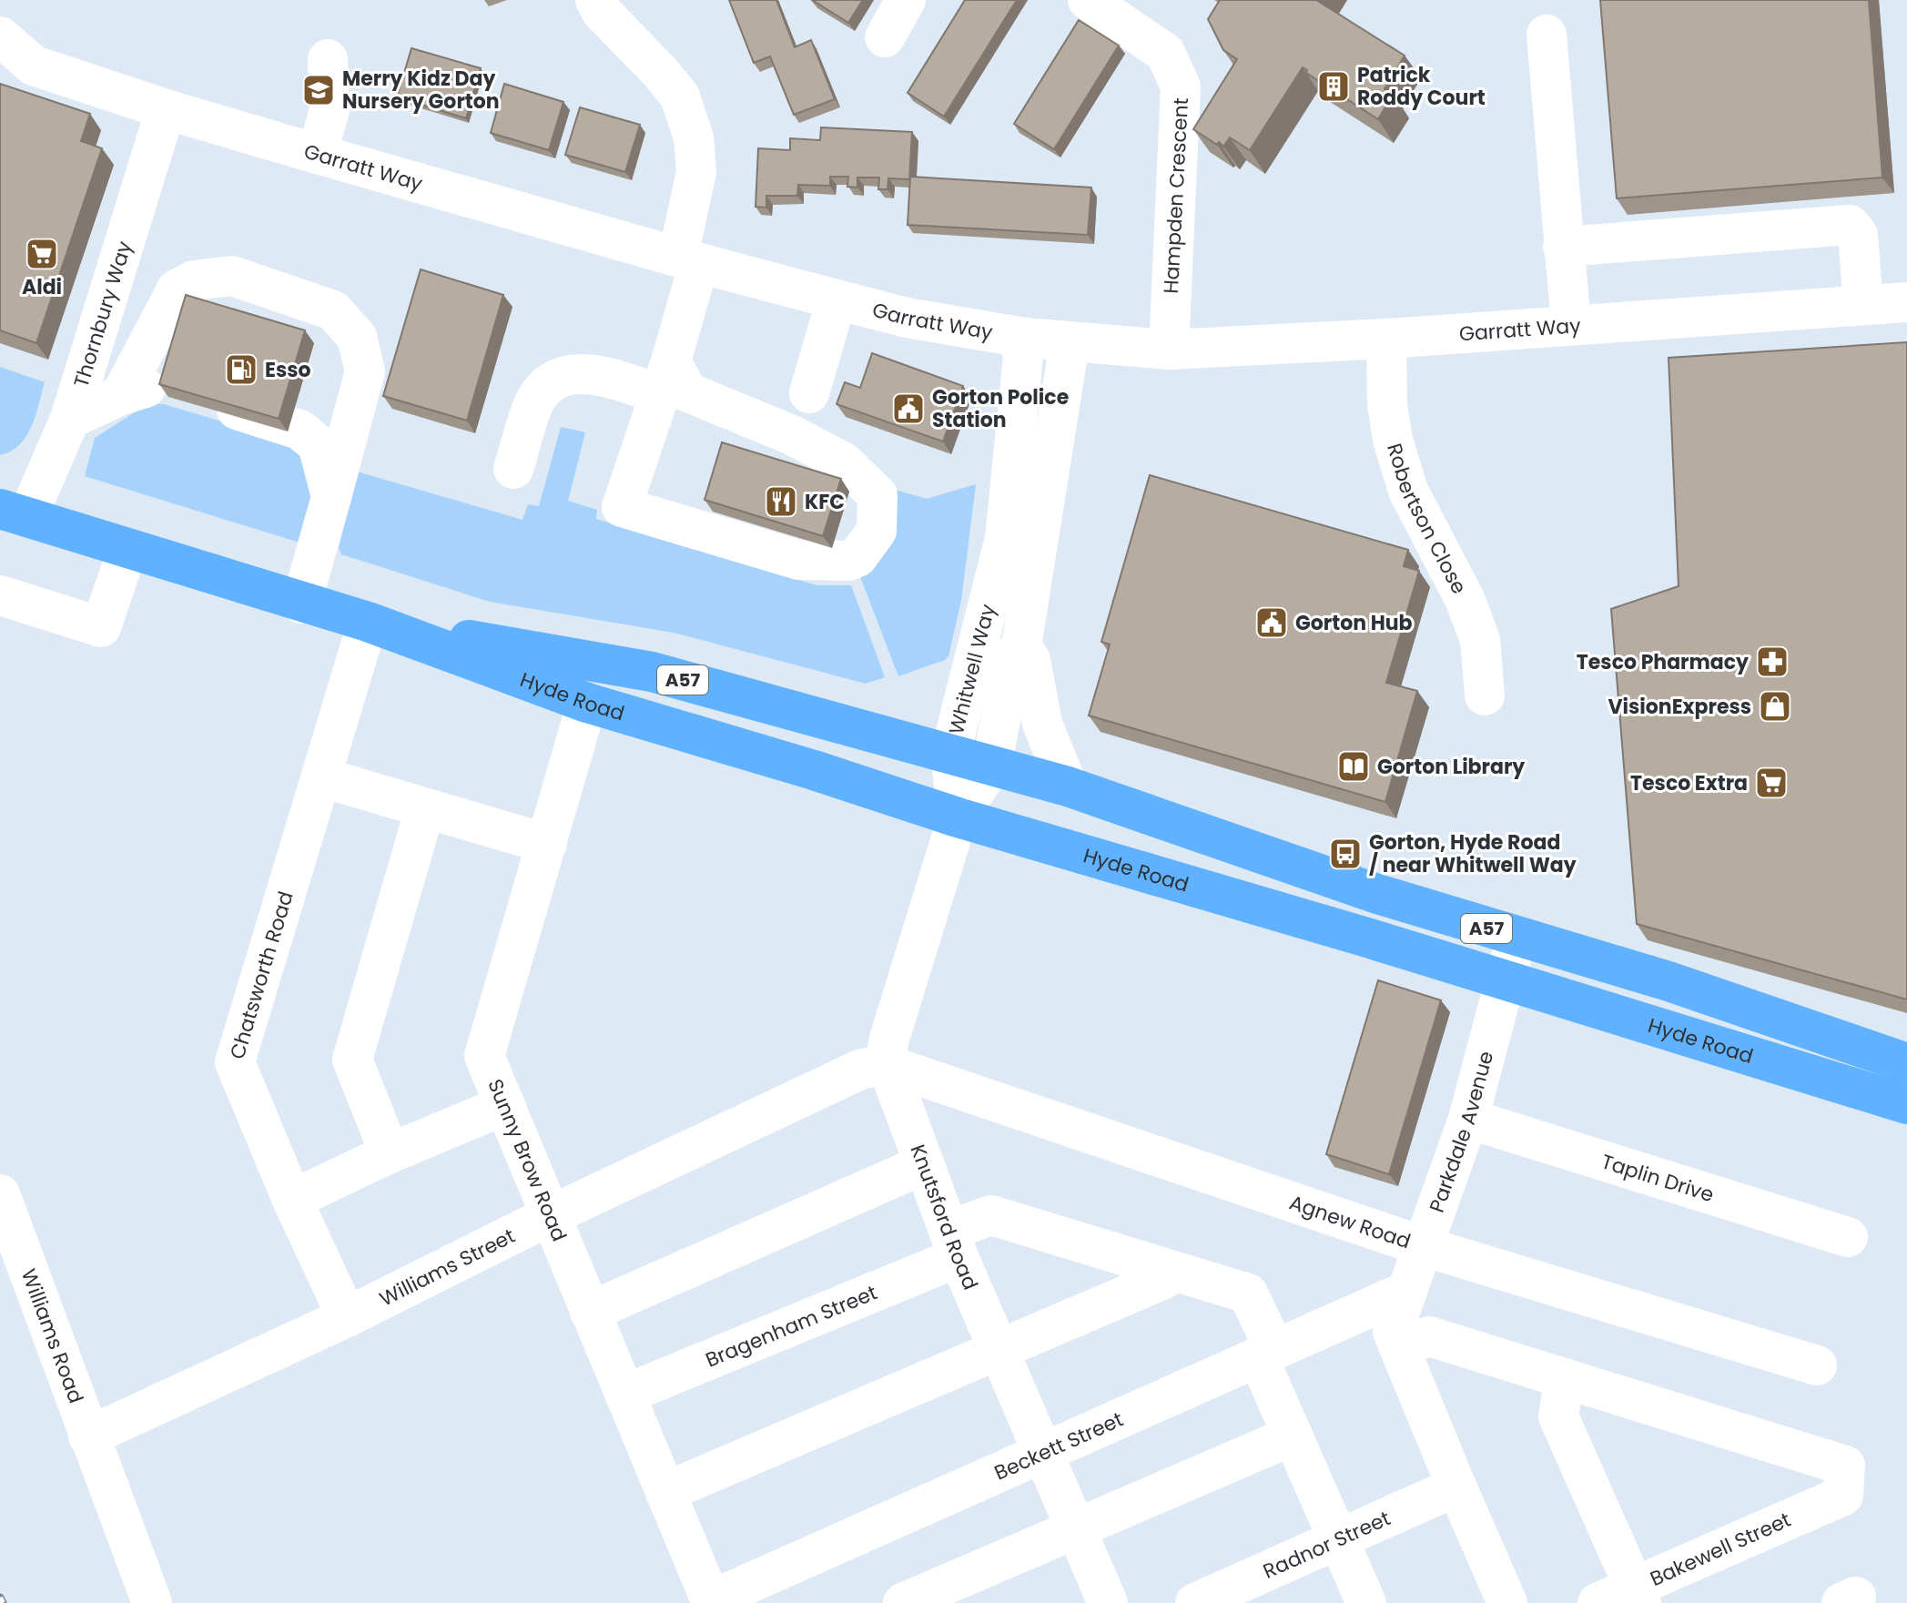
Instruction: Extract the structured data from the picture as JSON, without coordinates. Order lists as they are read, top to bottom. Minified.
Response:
{"streets":{"highway":["A57","Hyde Road"],"street":["Garratt Way","Hampden Crescent","Thornbury Way","Robertson Close","Whitwell Way","Chatsworth Road","Parkdale Avenue","Sunny Brow Road","Taplin Drive","Knutsford Road","Agnew Road","Williams Street","Bragenham Street","Williams Road","Beckett Street","Radnor Street","Bakewell Street"]},"crossings":[["Garratt Way","Hampden Crescent"],["Garratt Way","Thornbury Way"],["Garratt Way","Robertson Close"],["Garratt Way","Whitwell Way"],["Thornbury Way","Hyde Road"],["Whitwell Way","Hyde Road"],["Whitwell Way","Knutsford Road"],["Hyde Road","Chatsworth Road"],["Hyde Road","Parkdale Avenue"],["Hyde Road","Sunny Brow Road"],["Hyde Road","Knutsford Road"],["Chatsworth Road","Williams Street"],["Parkdale Avenue","Taplin Drive"],["Parkdale Avenue","Agnew Road"],["Parkdale Avenue","Beckett Street"],["Parkdale Avenue","Radnor Street"],["Sunny Brow Road","Williams Street"],["Sunny Brow Road","Bragenham Street"],["Sunny Brow Road","Beckett Street"],["Knutsford Road","Agnew Road"],["Knutsford Road","Williams Street"],["Knutsford Road","Bragenham Street"],["Knutsford Road","Beckett Street"],["Agnew Road","Williams Street"],["Williams Street","Williams Road"],["Bragenham Street","Beckett Street"],["Bragenham Street","Radnor Street"]],"places":{"building":["Patrick Roddy Court"],"school or university":["Merry Kidz Day Nursery Gorton"],"supermarket":["Aldi","Tesco Extra"],"fuel station":["Esso"],"public building":["Gorton Police Station","Gorton Hub"],"restaurant":["KFC"],"pharmacy":["Tesco Pharmacy"],"shop":["VisionExpress"],"library":["Gorton Library"],"bus stop":["Gorton, Hyde Road / near Whitwell Way"]}}
